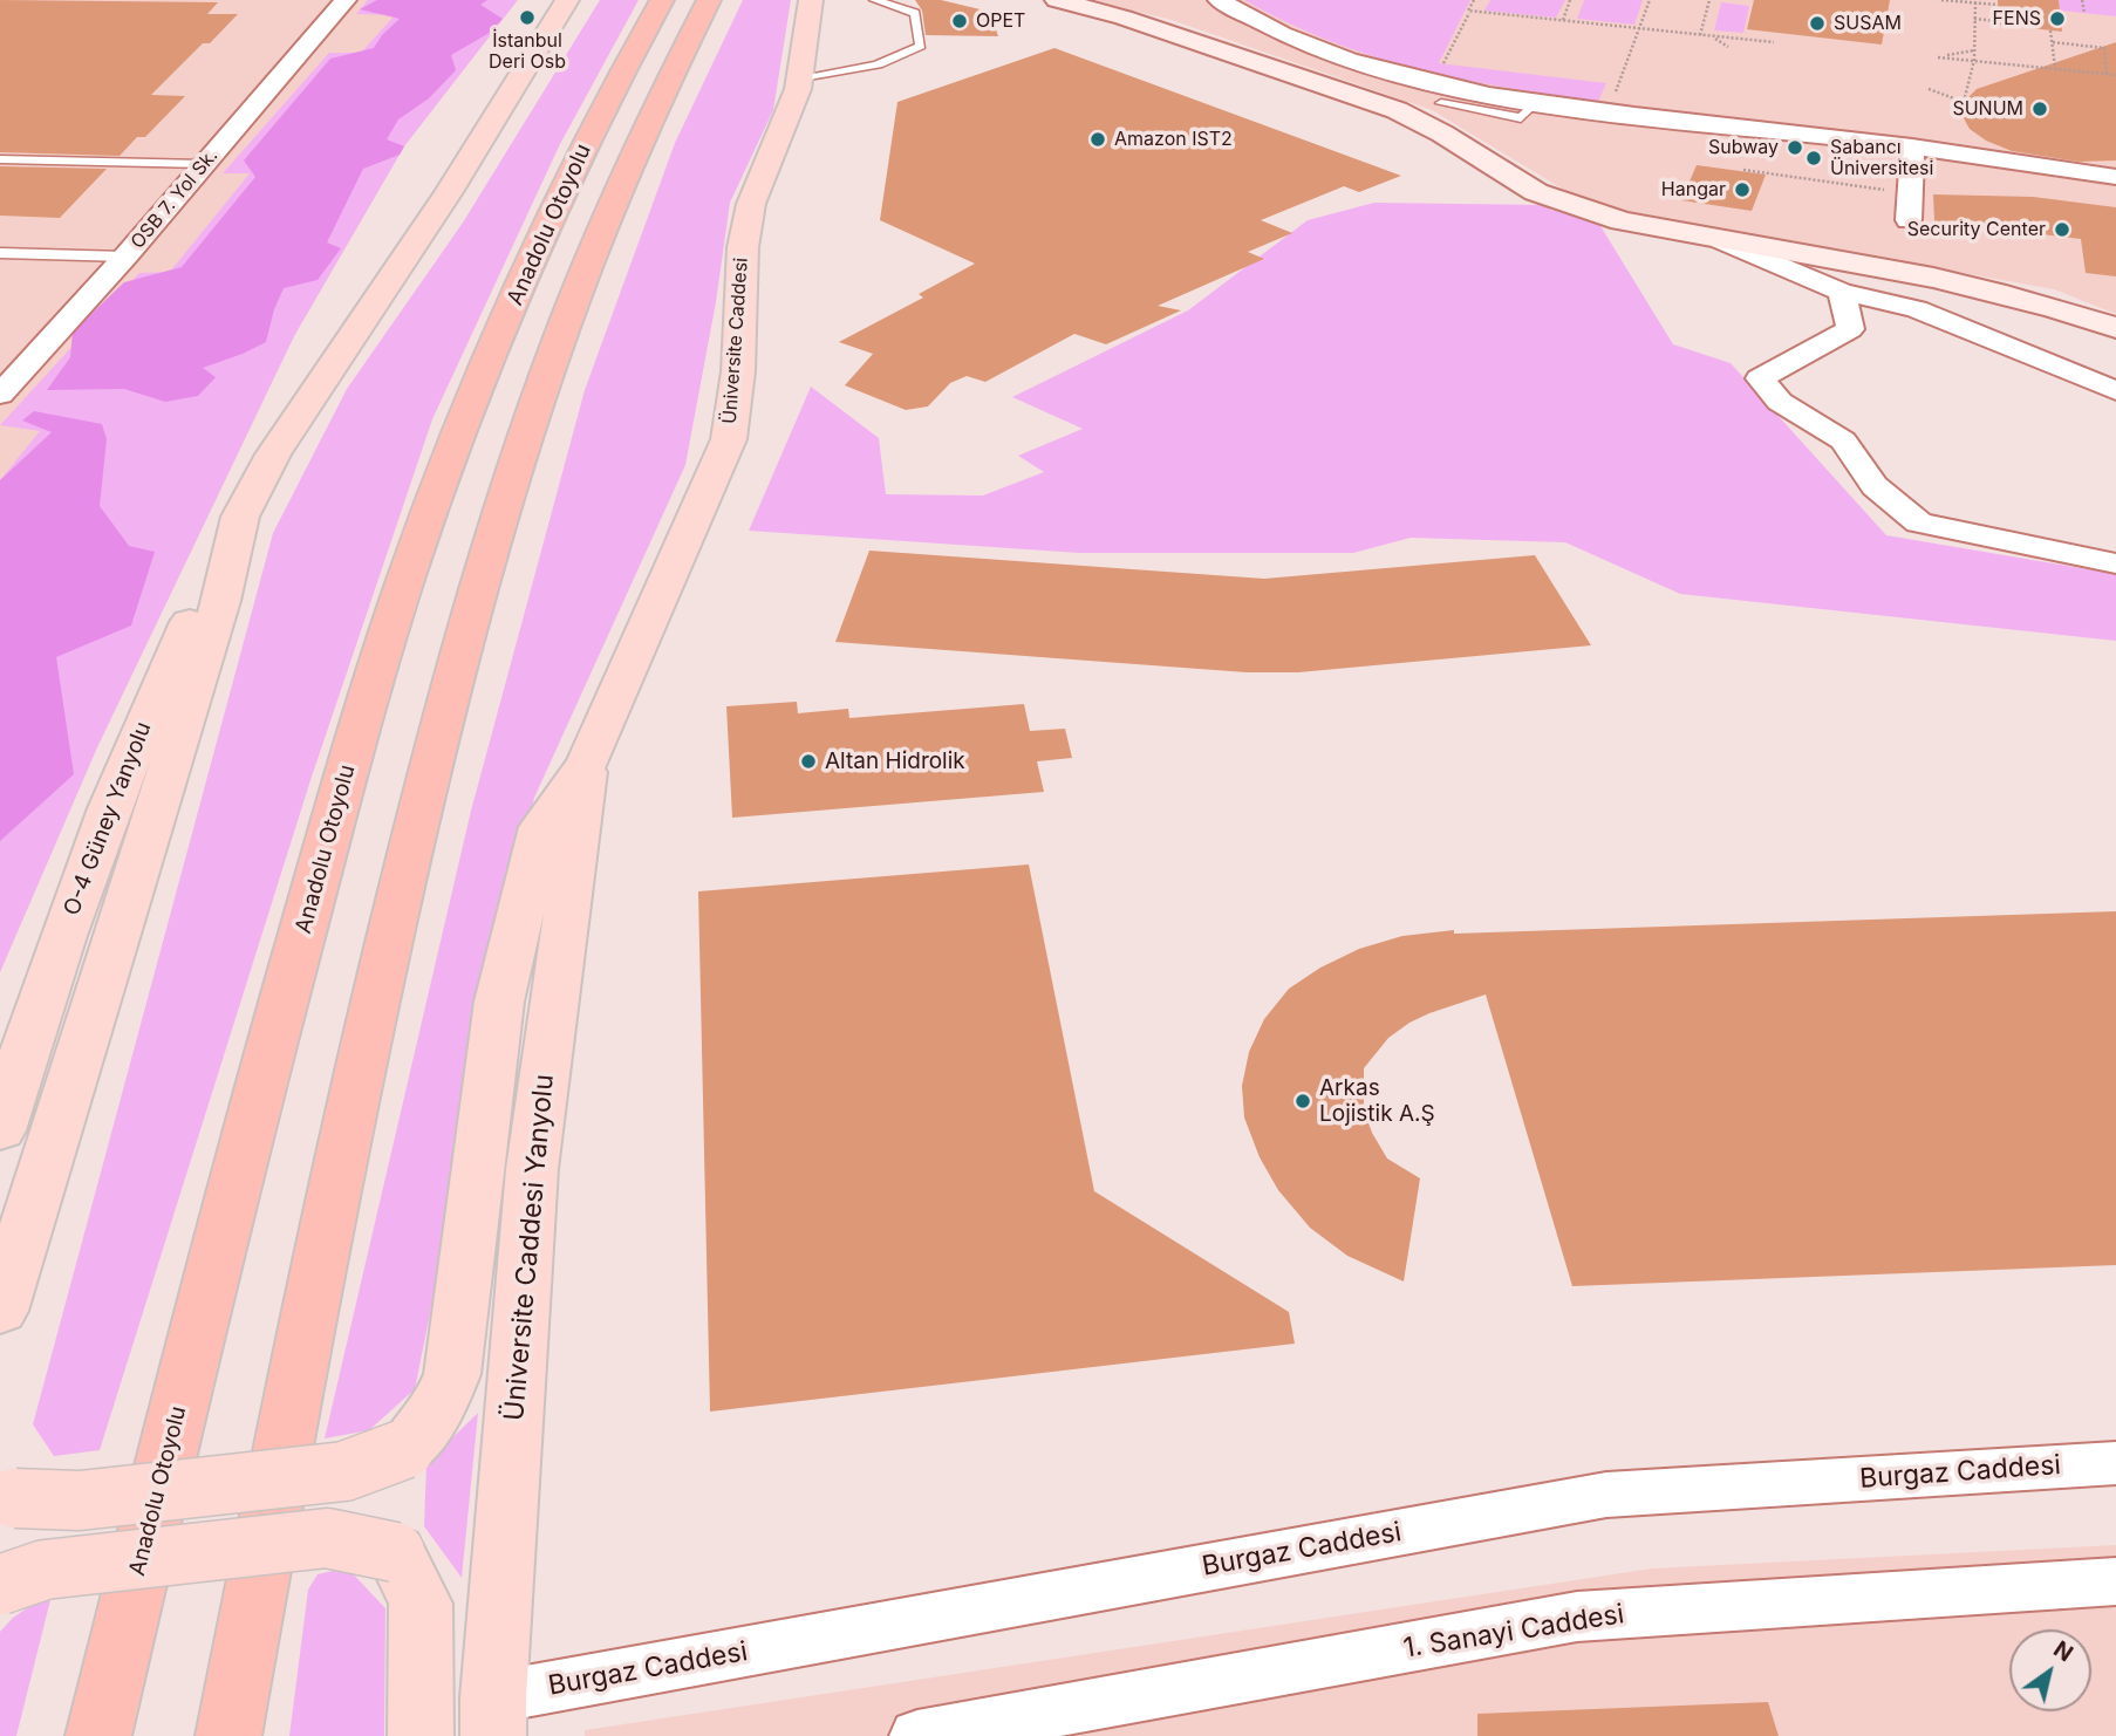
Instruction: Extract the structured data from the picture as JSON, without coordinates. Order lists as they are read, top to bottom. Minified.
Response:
{"streets":{"highway":["Anadolu Otoyolu"],"main road":["Üniversite Caddesi","O-4 Güney Yanyolu","Üniversite Caddesi Yanyolu"],"street":["OSB 7. Yol Sk.","Burgaz Caddesi","1. Sanayi Caddesi"]},"crossings":[["Üniversite Caddesi","Üniversite Caddesi Yanyolu"],["Üniversite Caddesi Yanyolu","Burgaz Caddesi"]],"places":["İstanbul Deri Osb","FENS","OPET","SUSAM","SUNUM","Amazon IST2","Subway","Sabancı Üniversitesi","Hangar","Security Center","Altan Hidrolik","Arkas Lojistik A.Ş"],"north":"top right"}
